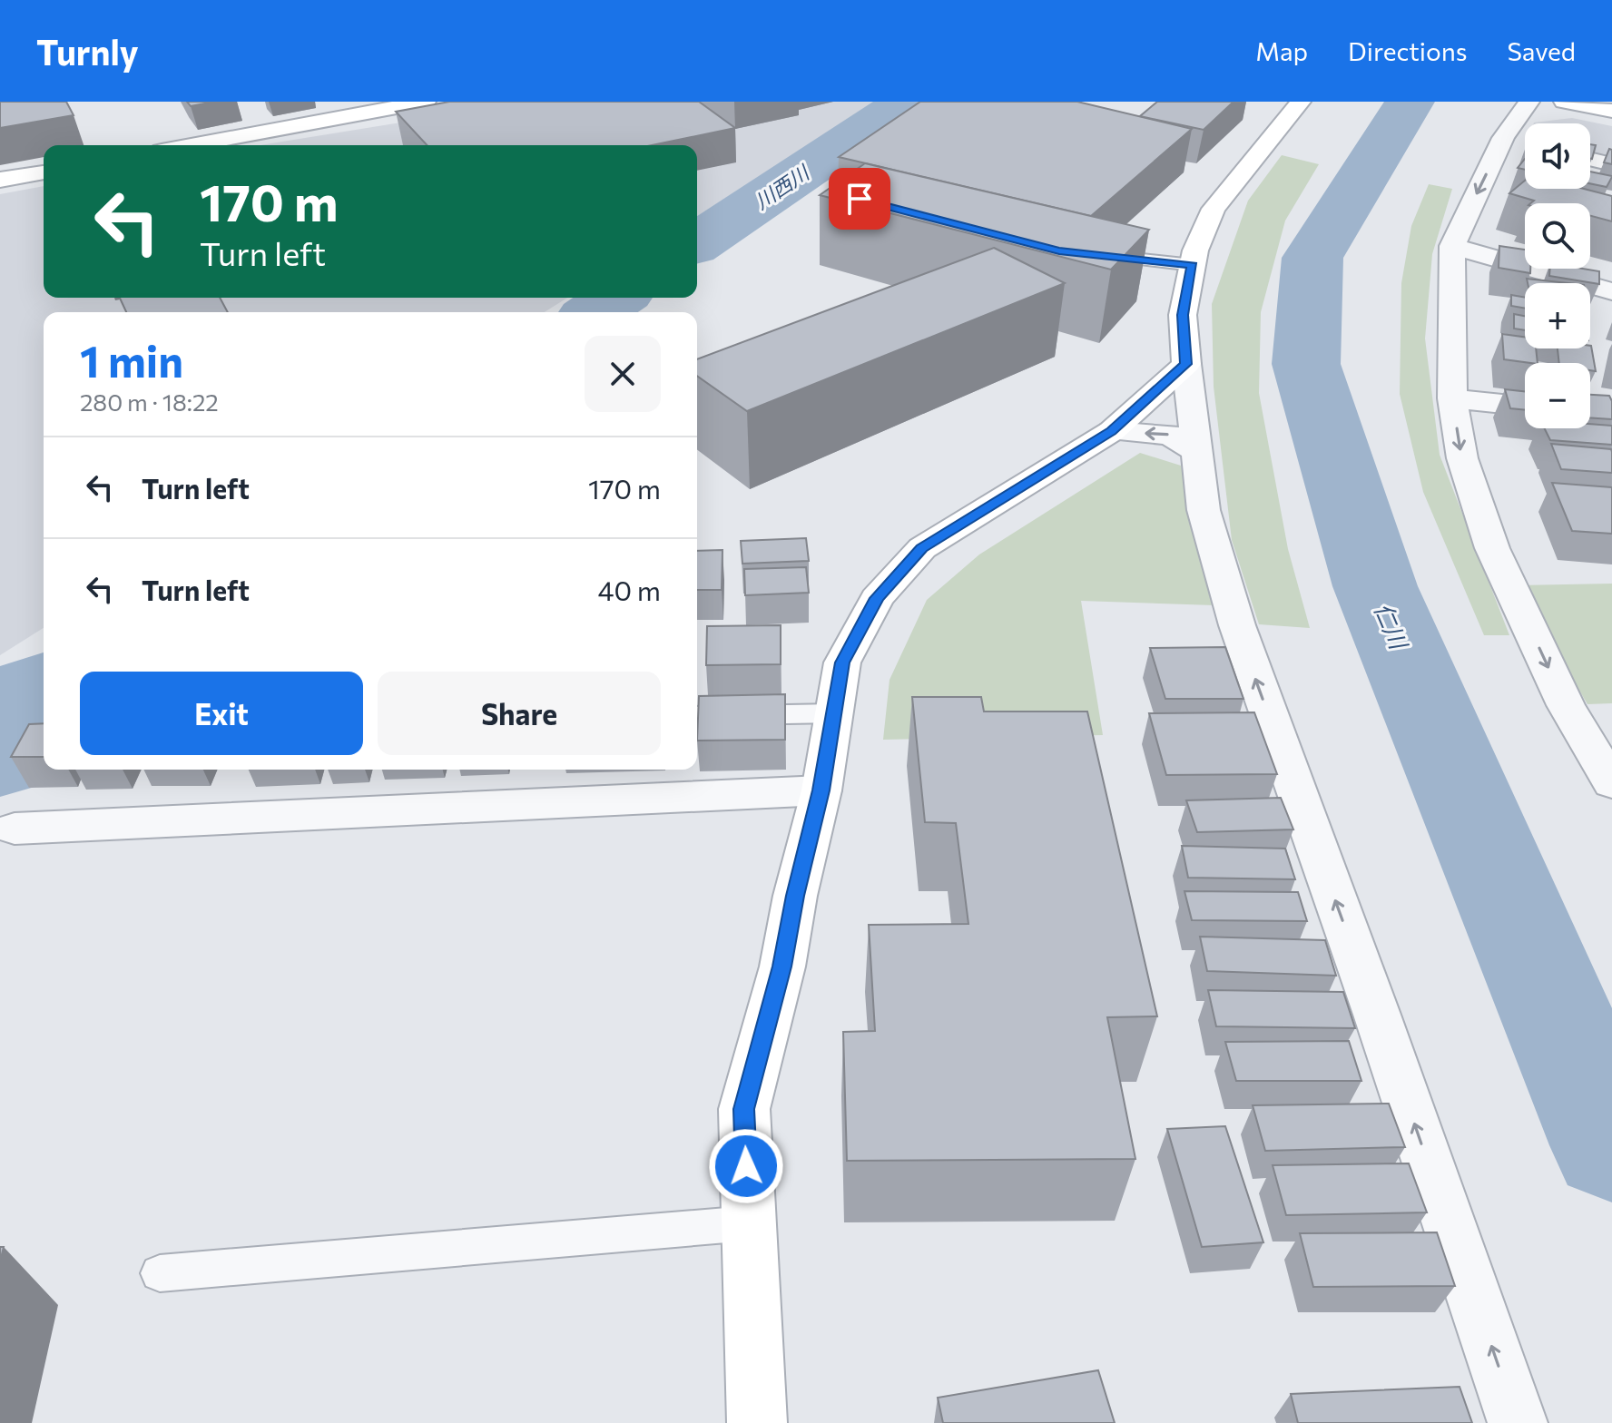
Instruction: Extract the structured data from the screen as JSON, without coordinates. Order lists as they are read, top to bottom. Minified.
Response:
{"water":["川西川","仁川"],"page":{"header":"Turnly","nav":["Map","Directions","Saved"],"map_buttons":["+","−"],"turn":["170 m","Turn left"],"heading":["1 min","280 m · 18:22"],"list":[{"name":"Turn left","value":"170 m"},{"name":"Turn left","value":"40 m"}],"buttons":["Exit","Share"]}}
